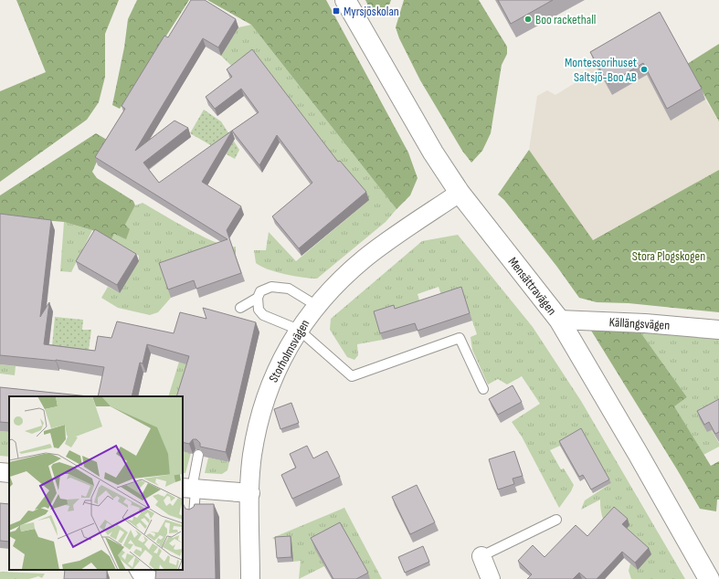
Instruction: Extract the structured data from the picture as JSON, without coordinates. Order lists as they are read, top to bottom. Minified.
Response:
{"streets":{"street":["Mensättravägen","Källängsvägen","Storholmsvägen"]},"crossings":[["Mensättravägen","Källängsvägen"],["Mensättravägen","Storholmsvägen"]],"parks":["Stora Plogskogen"],"places":{"transit":["Myrsjöskolan"],"other":["Boo rackethall","Montessorihuset Saltsjö-Boo AB"]}}
